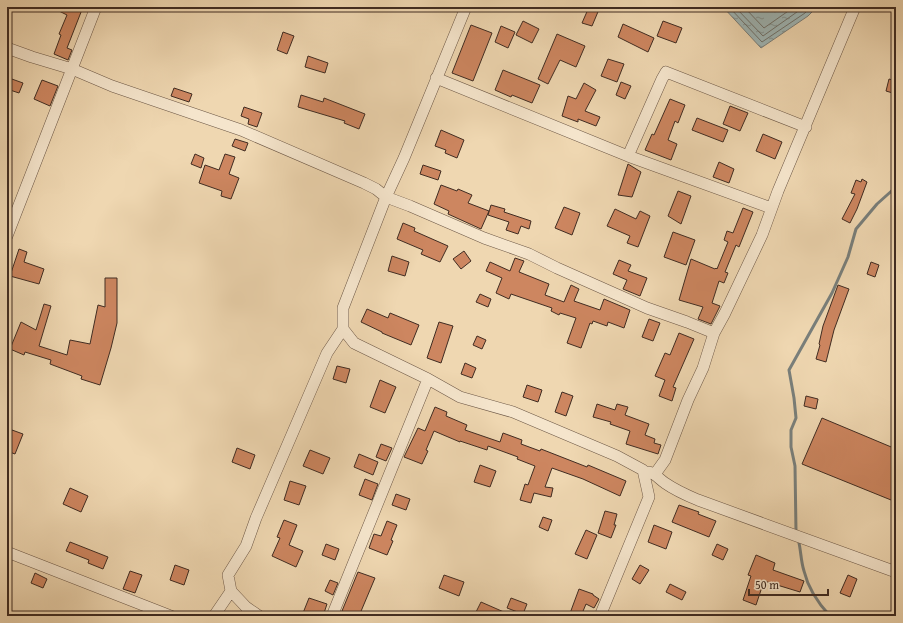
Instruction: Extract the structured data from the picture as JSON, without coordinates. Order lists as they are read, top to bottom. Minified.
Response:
{"scale_bar":"50 m"}
